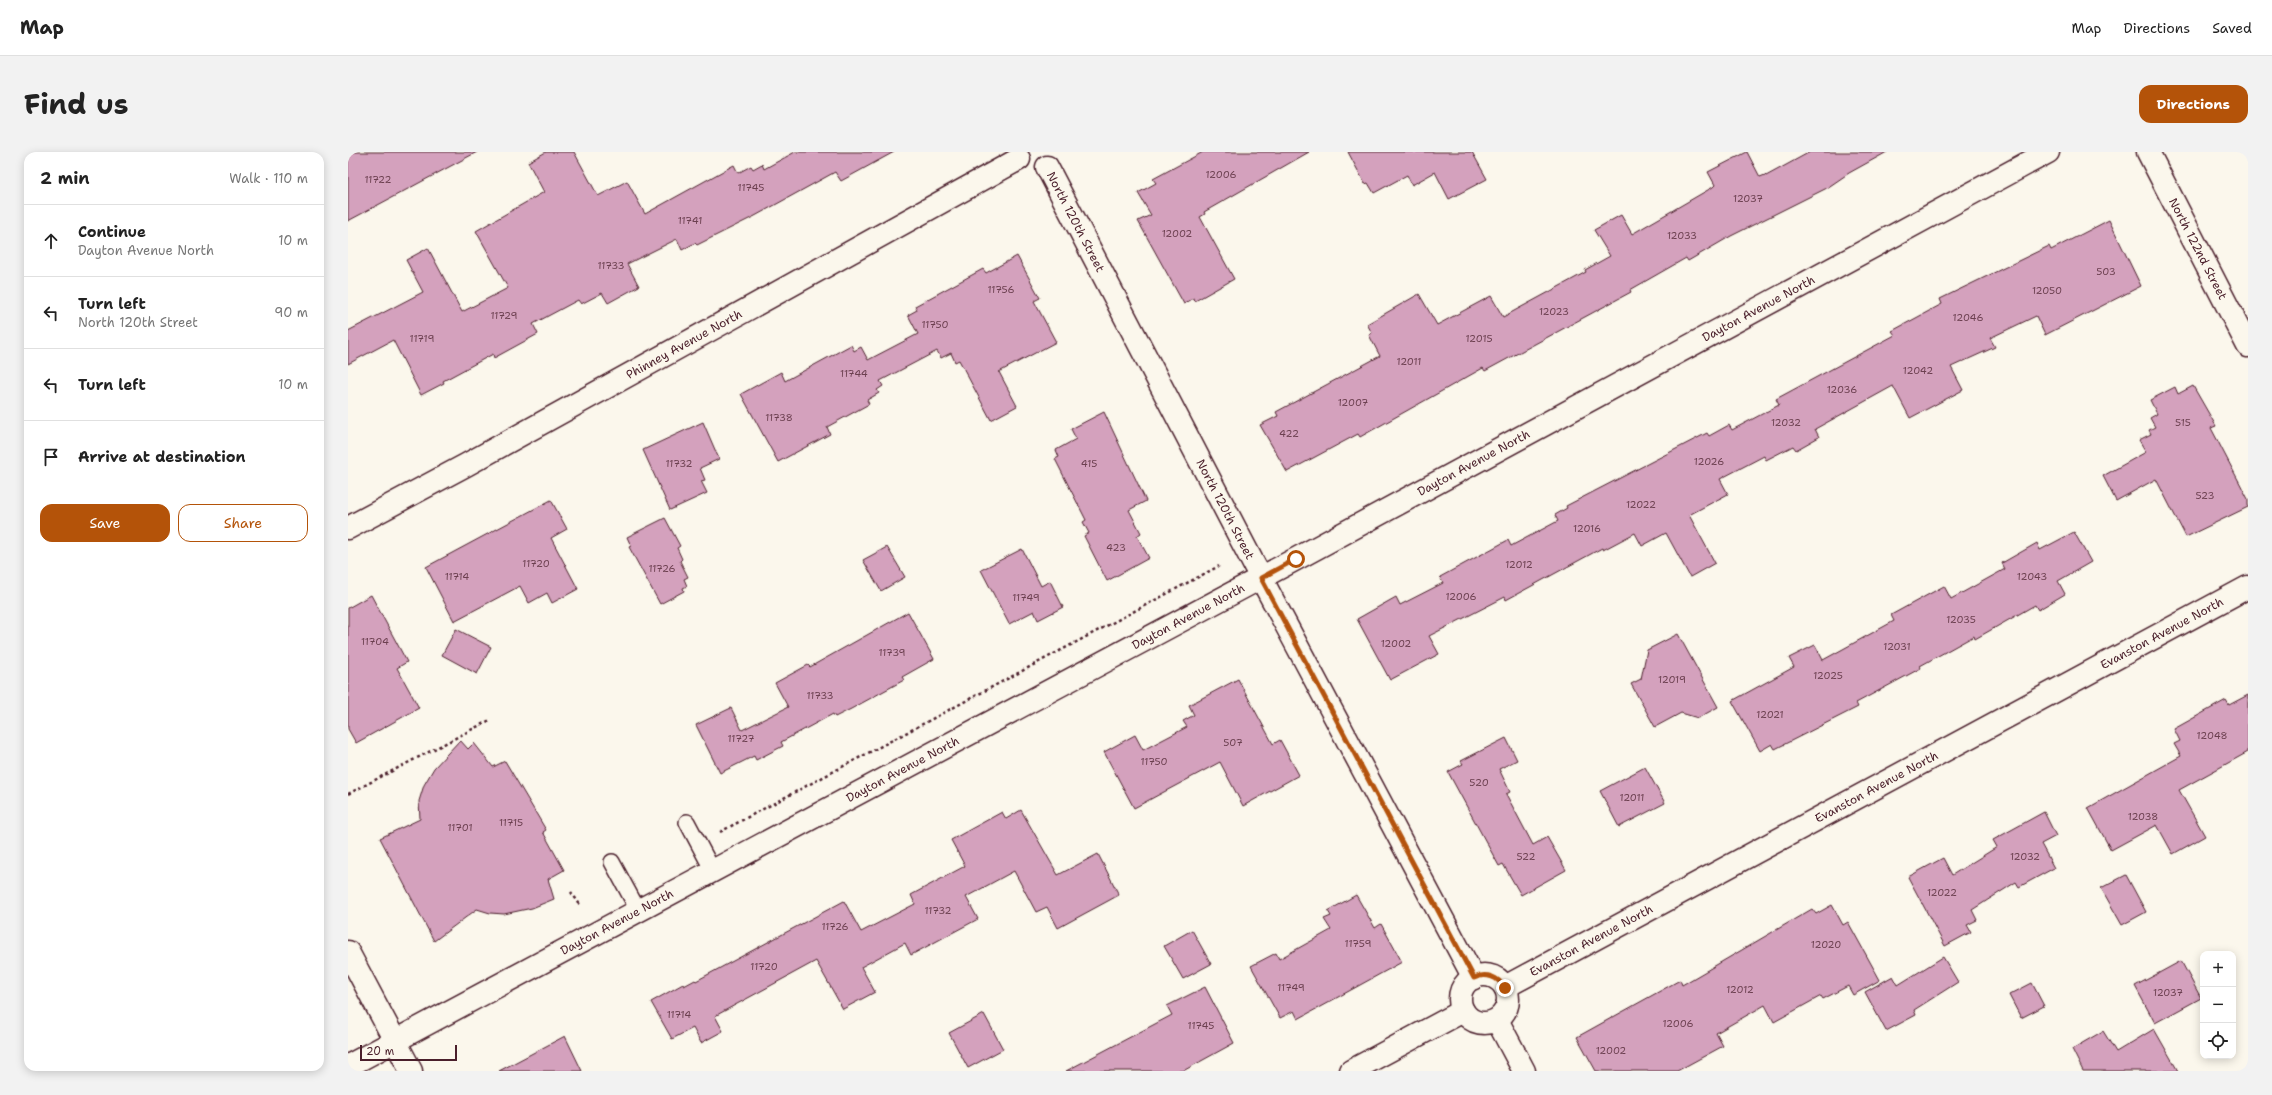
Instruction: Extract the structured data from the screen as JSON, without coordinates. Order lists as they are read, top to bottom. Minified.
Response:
{"streets":{"street":["North 120th Street","North 122nd Street","Dayton Avenue North","Phinney Avenue North","Evanston Avenue North"]},"crossings":[["North 120th Street","Dayton Avenue North"],["North 120th Street","Evanston Avenue North"]],"house_numbers":["12006","11722","11745","12037","11741","12002","12033","11733","503","11756","12050","12023","11729","12046","11750","11719","12015","12011","12042","11744","12036","12007","11738","12032","515","422","12026","11732","415","523","12022","12016","423","11720","12012","11726","11714","12043","12006","11749","12035","11704","12002","12031","11739","12025","12019","11733","12021","12048","11727","507","11750","520","12011","12038","11715","11701","522","12032","12022","11732","11726","11759","12020","11720","11749","12012","12037","11714","12006","11745","12002"],"scale_bar":"20 m","page":{"header":"Map","nav":["Map","Directions","Saved"],"title":"Find us","buttons":["Directions",["Save","Share"]],"heading":["2 min","Walk · 110 m"],"list":[["Continue","Dayton Avenue North","10 m"],["Turn left","North 120th Street","90 m"],["Turn left","10 m"],"Arrive at destination"],"map_buttons":["+","−"],"scale":"20 m"}}
